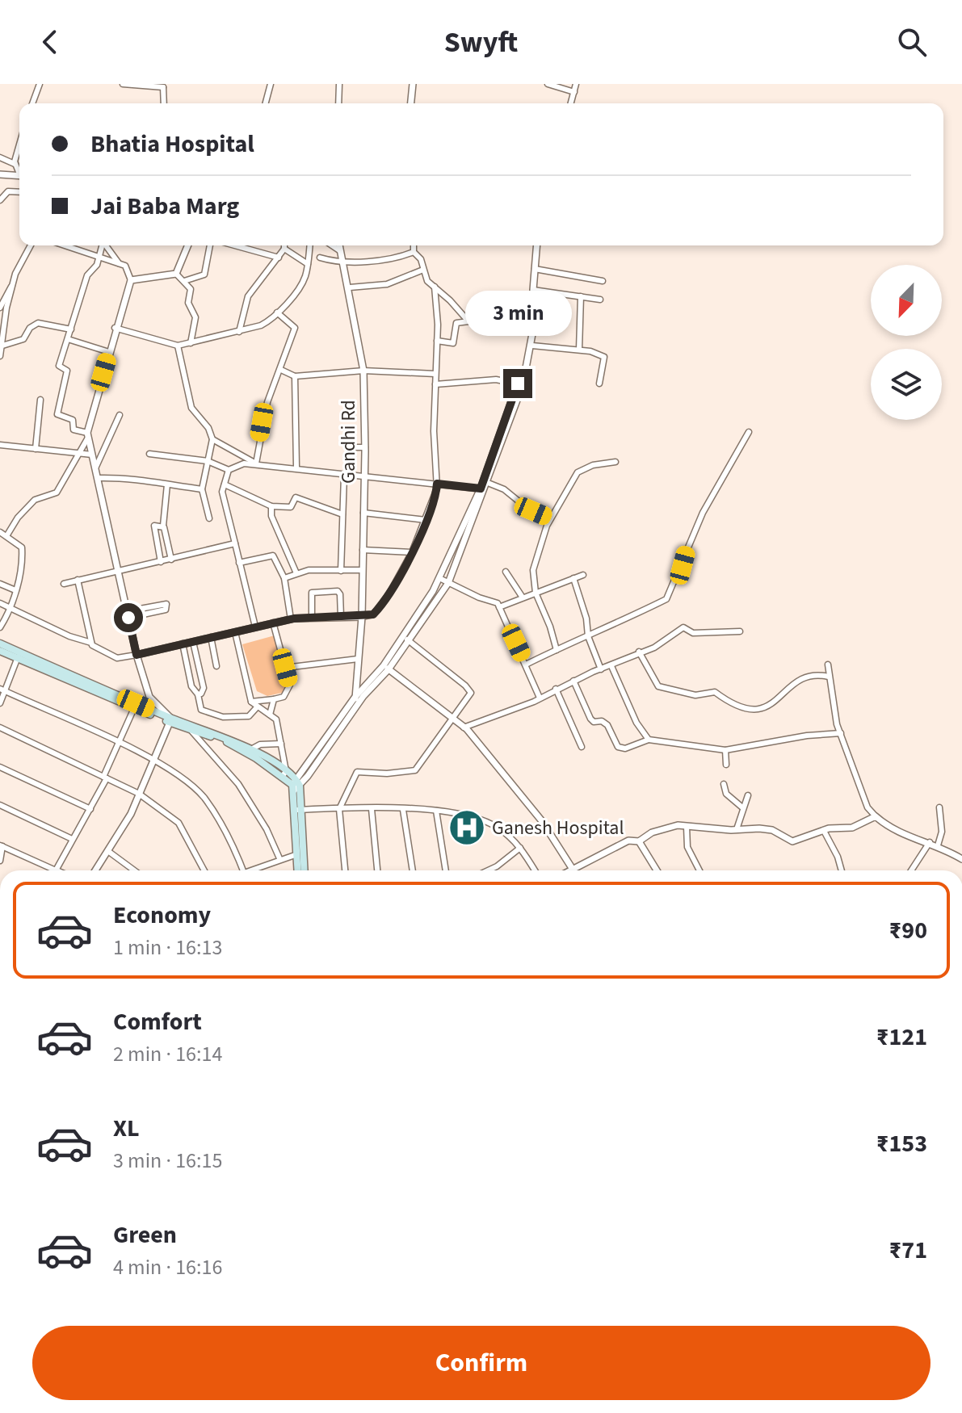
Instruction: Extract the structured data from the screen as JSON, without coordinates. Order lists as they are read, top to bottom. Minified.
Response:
{"streets":{"street":["Gandhi Rd"]},"places":{"hospital":["Ganesh Hospital"]},"north":"bottom left","page":{"header":"Swyft","banner":["Bhatia Hospital","Jai Baba Marg"],"bubble":"3 min","list":[{"name":"Economy","note":"1 min · 16:13","value":"₹90"},{"name":"Comfort","note":"2 min · 16:14","value":"₹121"},{"name":"XL","note":"3 min · 16:15","value":"₹153"},{"name":"Green","note":"4 min · 16:16","value":"₹71"}],"buttons":"Confirm"}}
